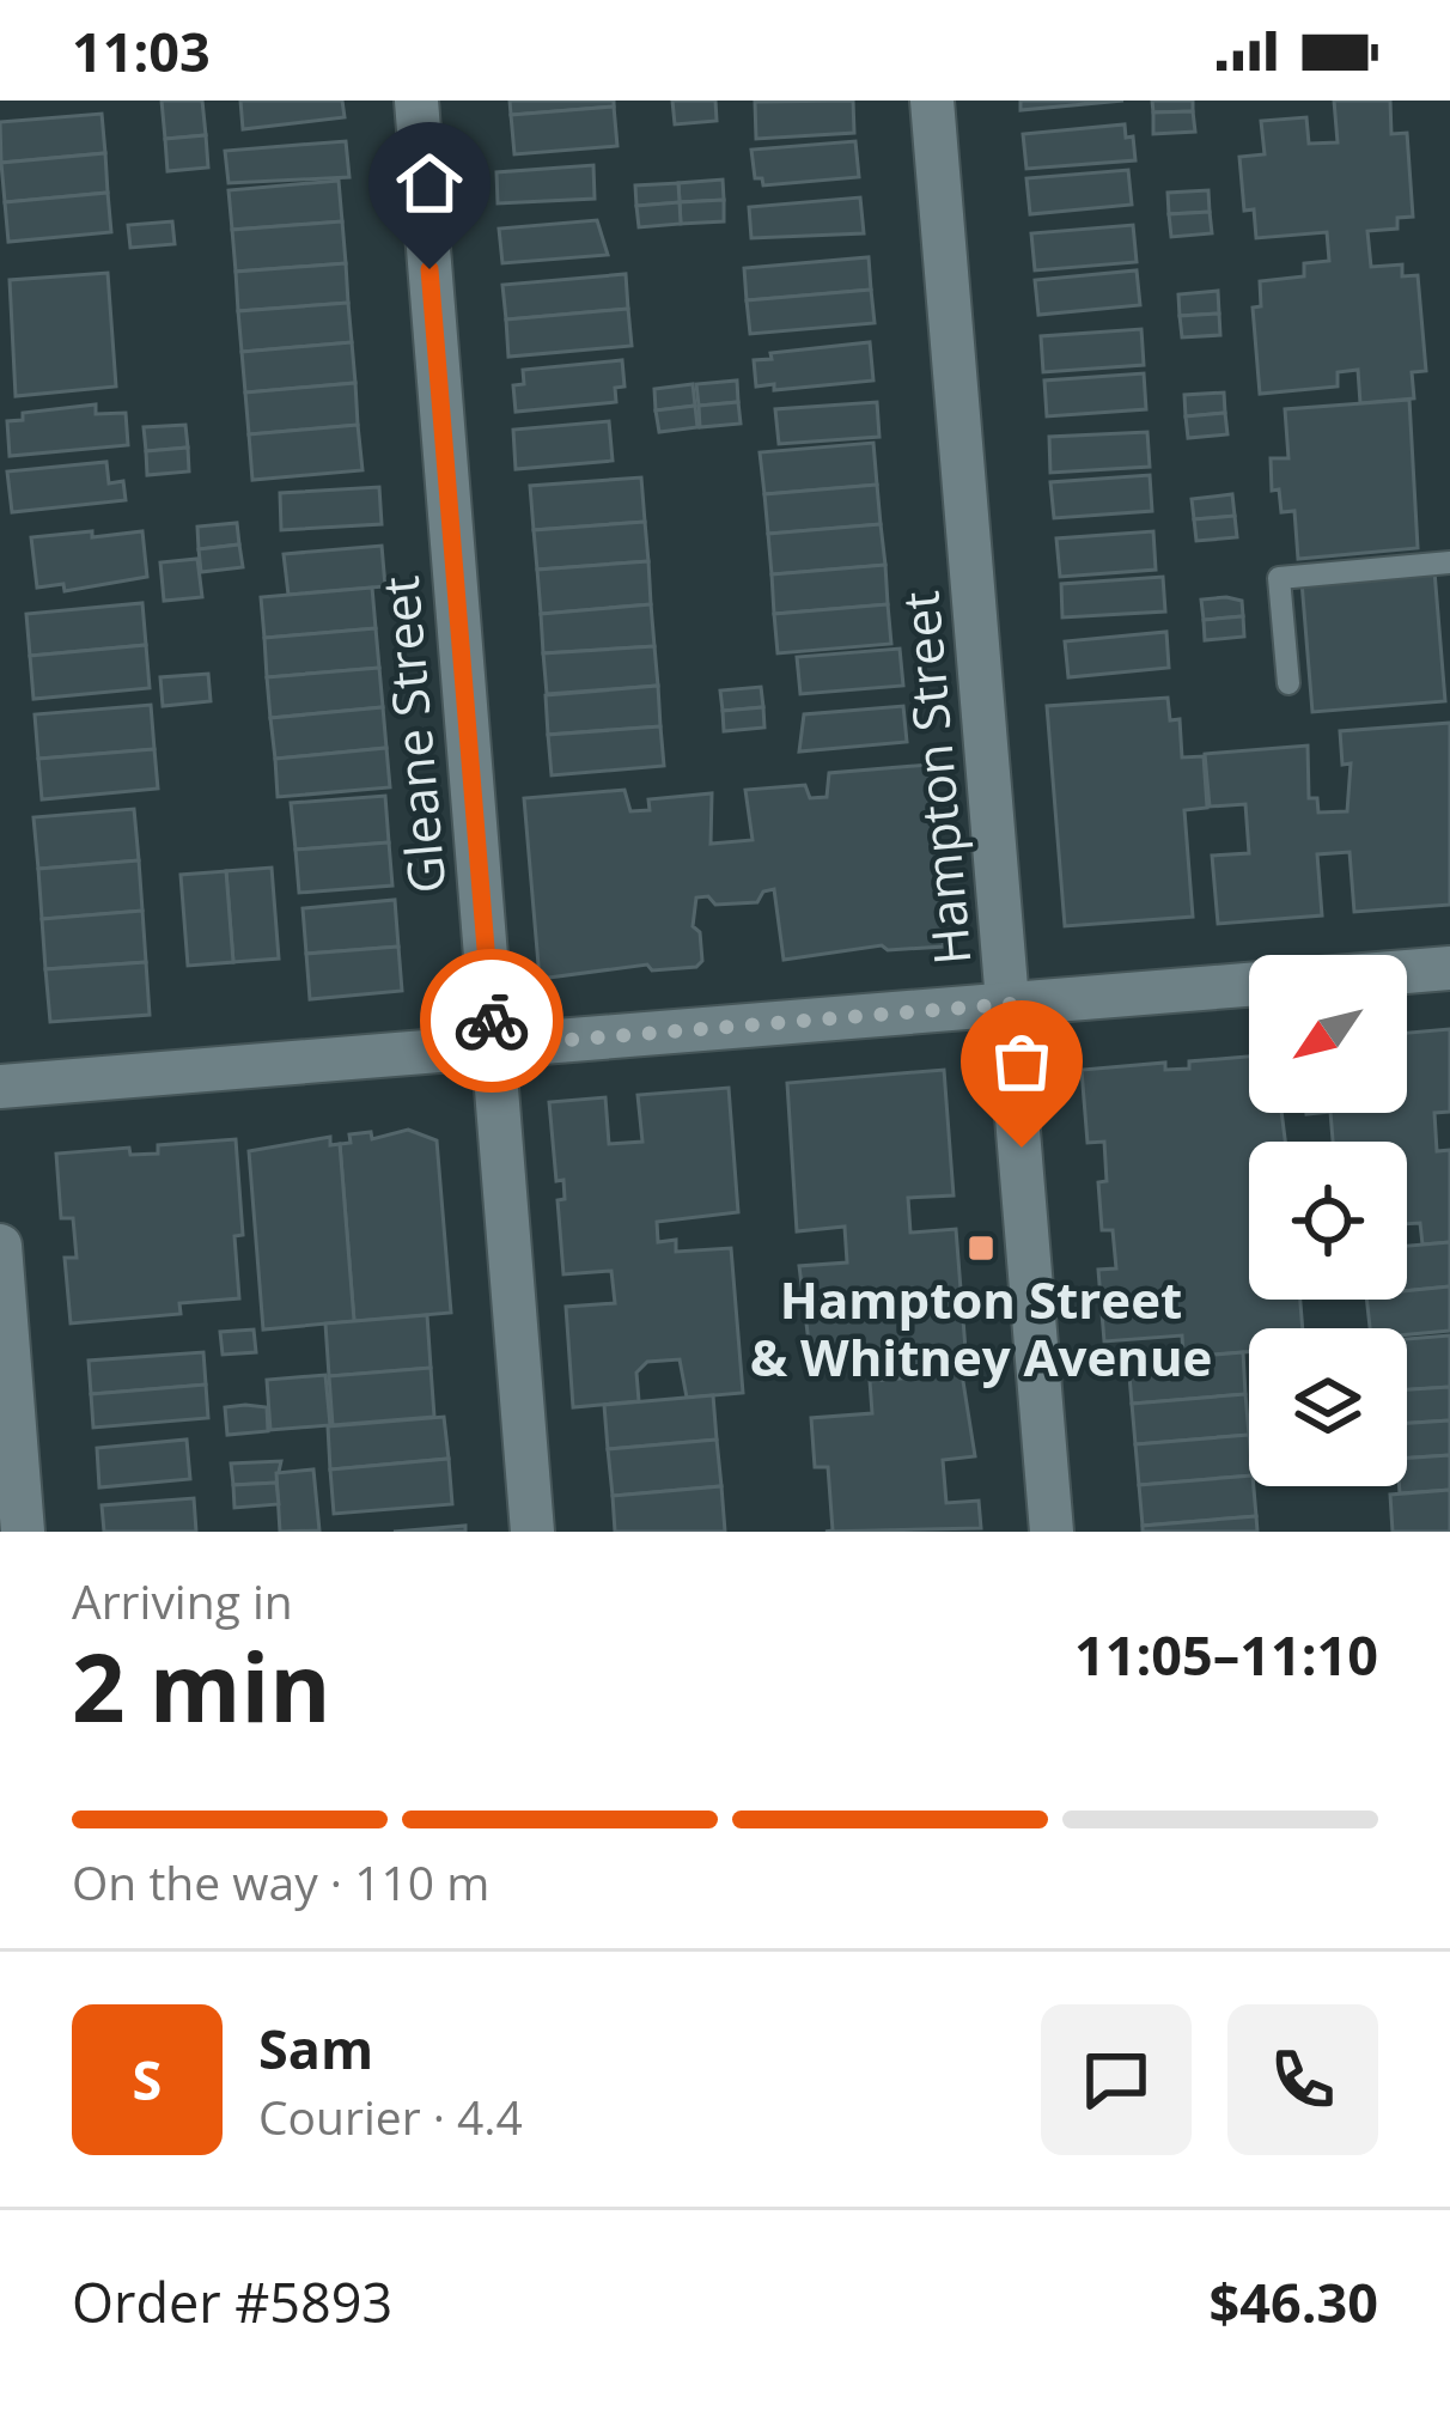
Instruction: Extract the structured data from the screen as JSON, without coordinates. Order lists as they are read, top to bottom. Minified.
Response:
{"streets":{"street":["Gleane Street","Hampton Street"]},"places":{"transit":["Hampton Street & Whitney Avenue"]},"north":"bottom left","page":{"status":"11:03","heading":["2 min","Arriving in","11:05–11:10"],"panel":["Sam","Courier · 4.4","Order #5893","$46.30"],"bar":"On the way · 110 m","round":"S"}}
